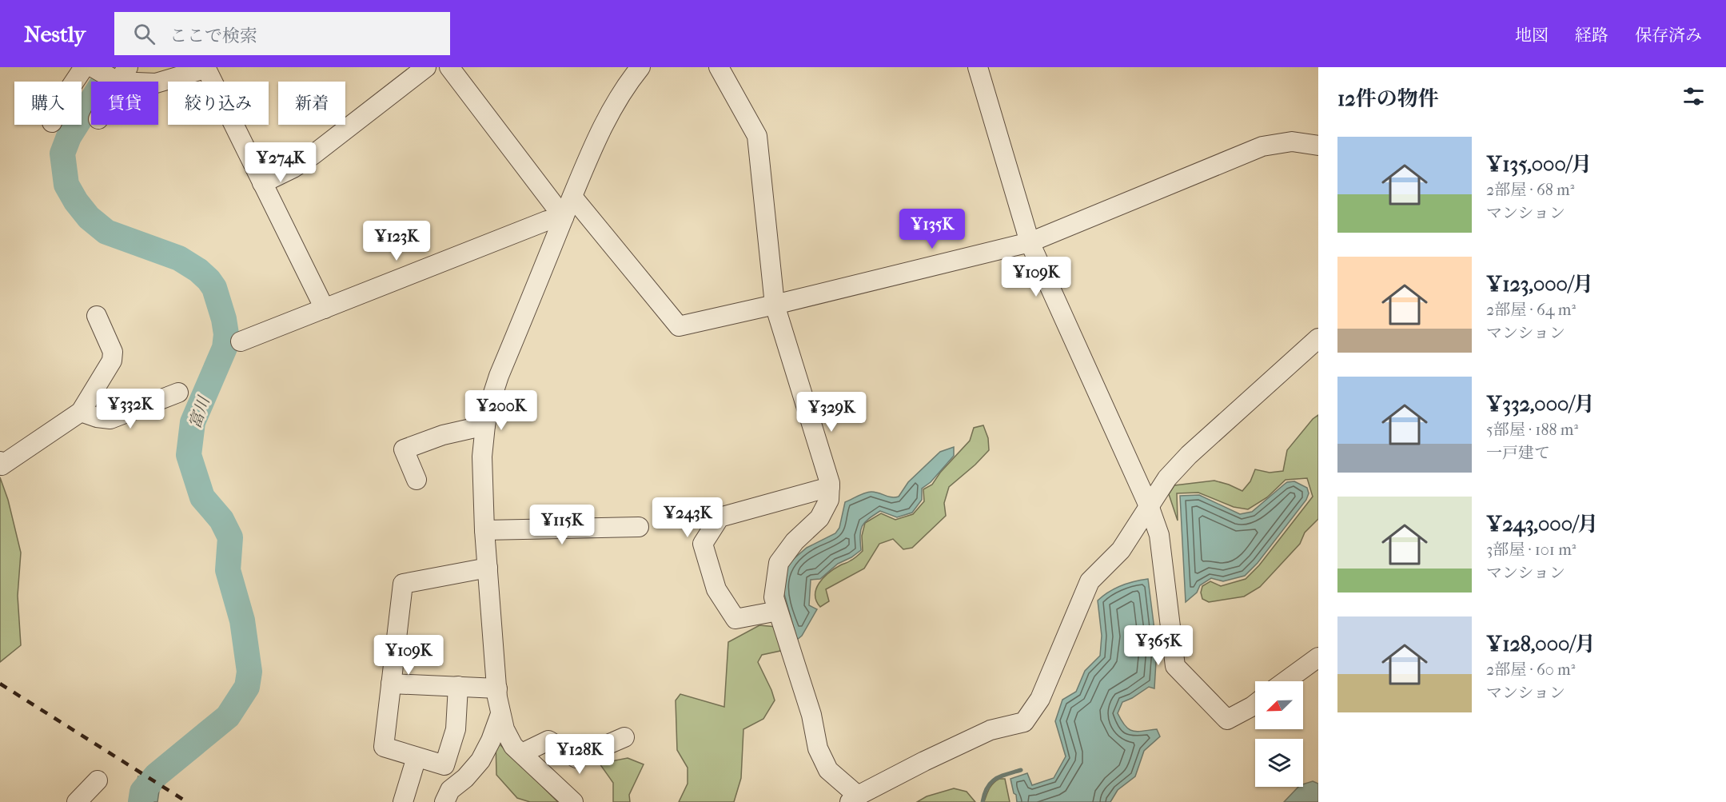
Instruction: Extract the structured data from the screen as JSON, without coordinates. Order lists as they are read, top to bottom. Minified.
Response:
{"water":["富川"],"north":"bottom left","page":{"header":"Nestly","search":"ここで検索","nav":["地図","経路","保存済み"],"heading":"12件の物件","chip":["購入","賃貸","絞り込み","新着"],"list":[{"name":"¥135,000/月","note":"2部屋 · 68 m² · マンション"},{"name":"¥123,000/月","note":"2部屋 · 64 m² · マンション"},{"name":"¥332,000/月","note":"5部屋 · 188 m² · 一戸建て"},{"name":"¥243,000/月","note":"3部屋 · 101 m² · マンション"},{"name":"¥128,000/月","note":"2部屋 · 60 m² · マンション"}],"price":["¥274K","¥135K","¥123K","¥109K","¥332K","¥200K","¥329K","¥243K","¥115K","¥365K","¥109K","¥128K"]}}
